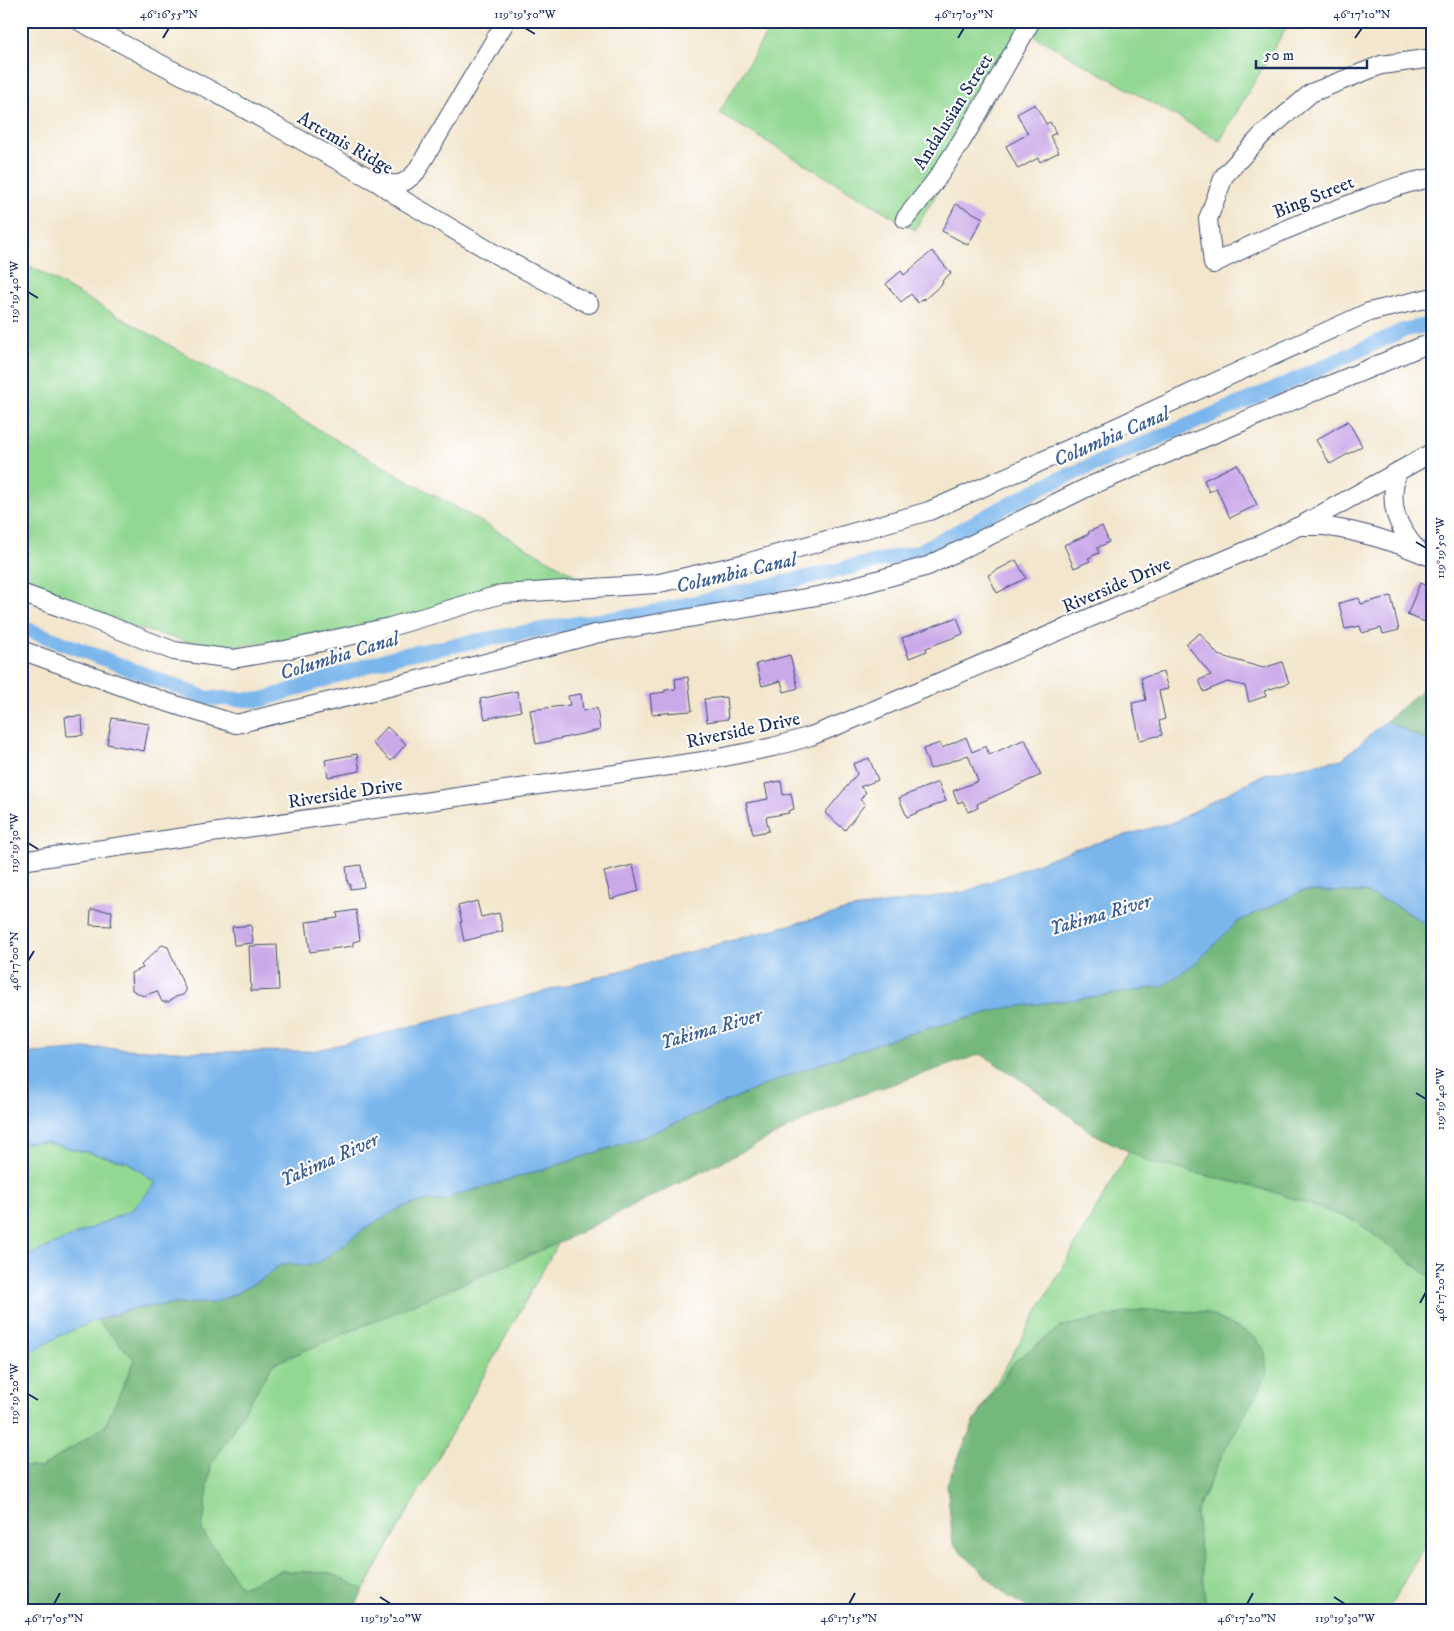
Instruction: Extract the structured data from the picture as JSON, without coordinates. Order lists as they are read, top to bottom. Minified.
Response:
{"streets":{"street":["Andalusian Street","Artemis Ridge","Bing Street","Riverside Drive"]},"water":["Columbia Canal","Yakima River"],"scale_bar":"50 m","coordinates":["46°16'55\"N","119°19'50\"W","46°17'05\"N","46°17'10\"N","119°19'40\"W","119°19'30\"W","46°17'00\"N","46°17'20\"N","119°19'20\"W","46°17'15\"N"]}
